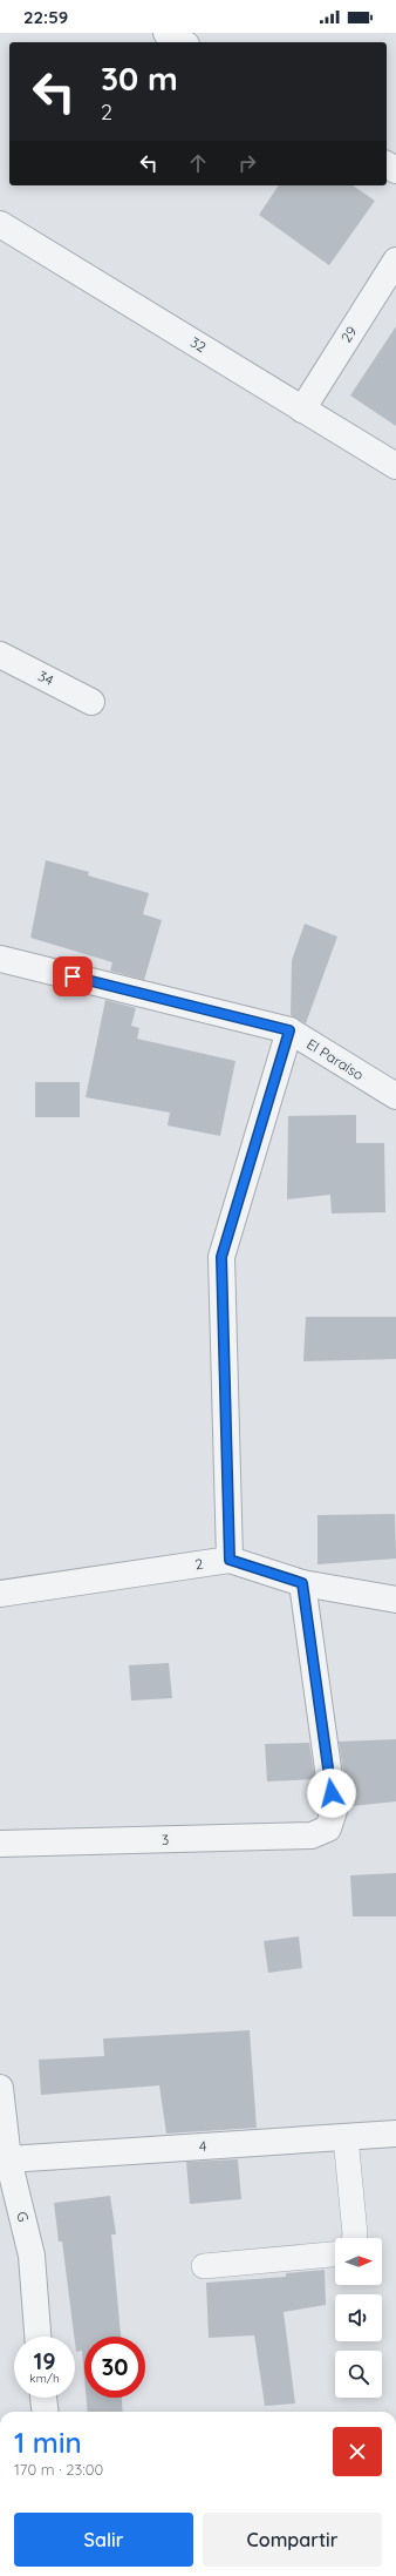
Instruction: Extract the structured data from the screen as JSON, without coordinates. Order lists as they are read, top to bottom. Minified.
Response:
{"streets":{"street":["29","32","34","El Paraíso","2","3","4","G"]},"crossings":[["29","32"],["2","3"],["4","G"]],"north":"right","page":{"status":"22:59","turn":["30 m","2"],"speed":"19 km/h","limit":"30","heading":["1 min","170 m · 23:00"],"buttons":["Salir","Compartir"]}}
